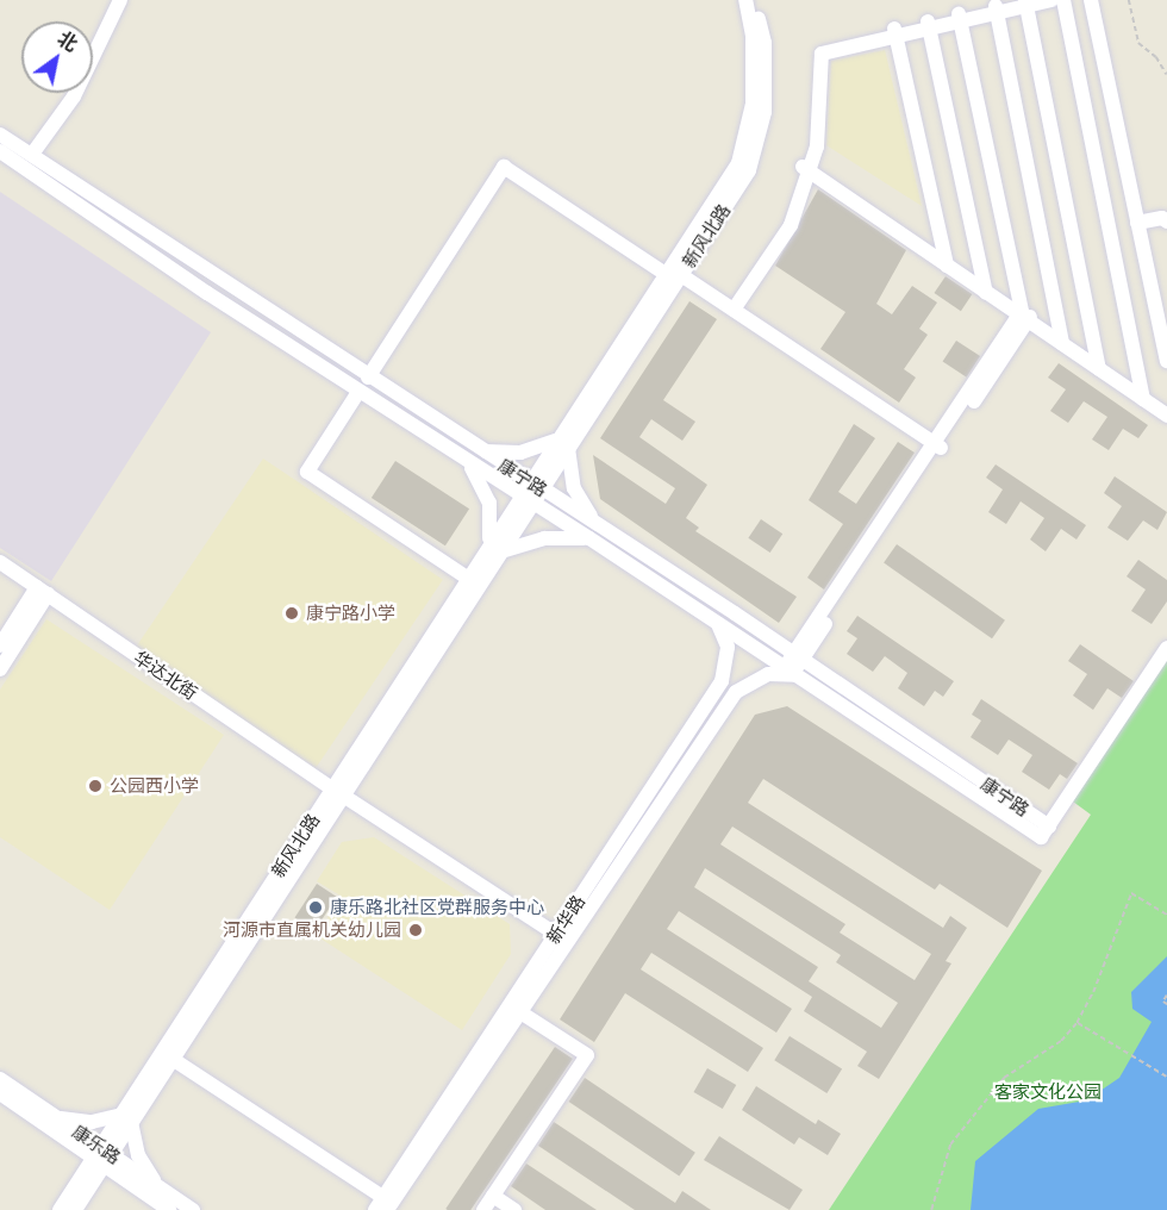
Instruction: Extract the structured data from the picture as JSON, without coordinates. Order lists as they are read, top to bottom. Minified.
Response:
{"streets":{"street":["新风北路","康宁路","华达北街","新华路","康乐路"]},"crossings":[["新风北路","康宁路"],["新风北路","华达北街"],["新风北路","康乐路"],["康宁路","新华路"],["华达北街","新华路"]],"parks":["客家文化公园"],"places":["康宁路小学","公园西小学","康乐路北社区党群服务中心","河源市直属机关幼儿园"],"north":"top right"}
